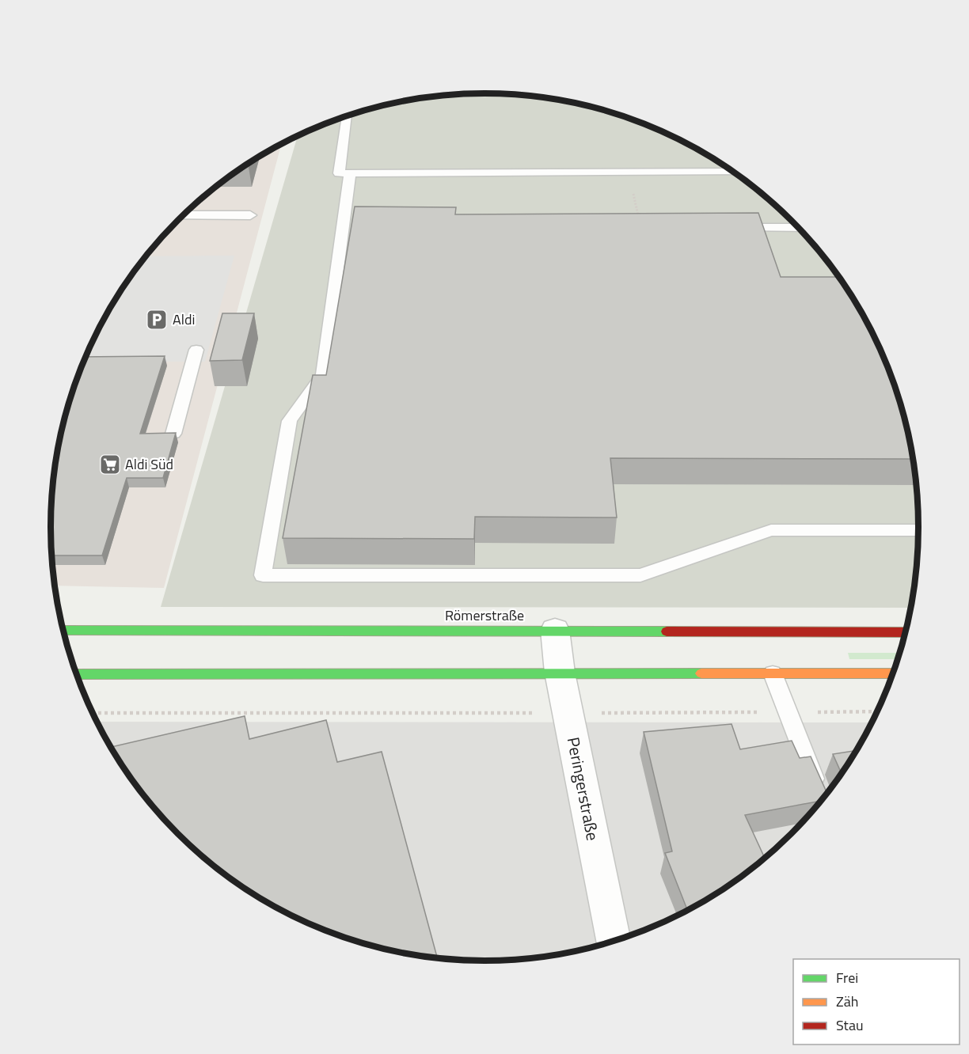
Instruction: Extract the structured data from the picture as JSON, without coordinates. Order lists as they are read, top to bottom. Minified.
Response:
{"streets":{"main road":["Römerstraße"],"street":["Peringerstraße"]},"crossings":[["Römerstraße","Peringerstraße"]],"places":{"parking":["Aldi"],"supermarket":["Aldi Süd"]},"legend":["Frei","Zäh","Stau"]}
